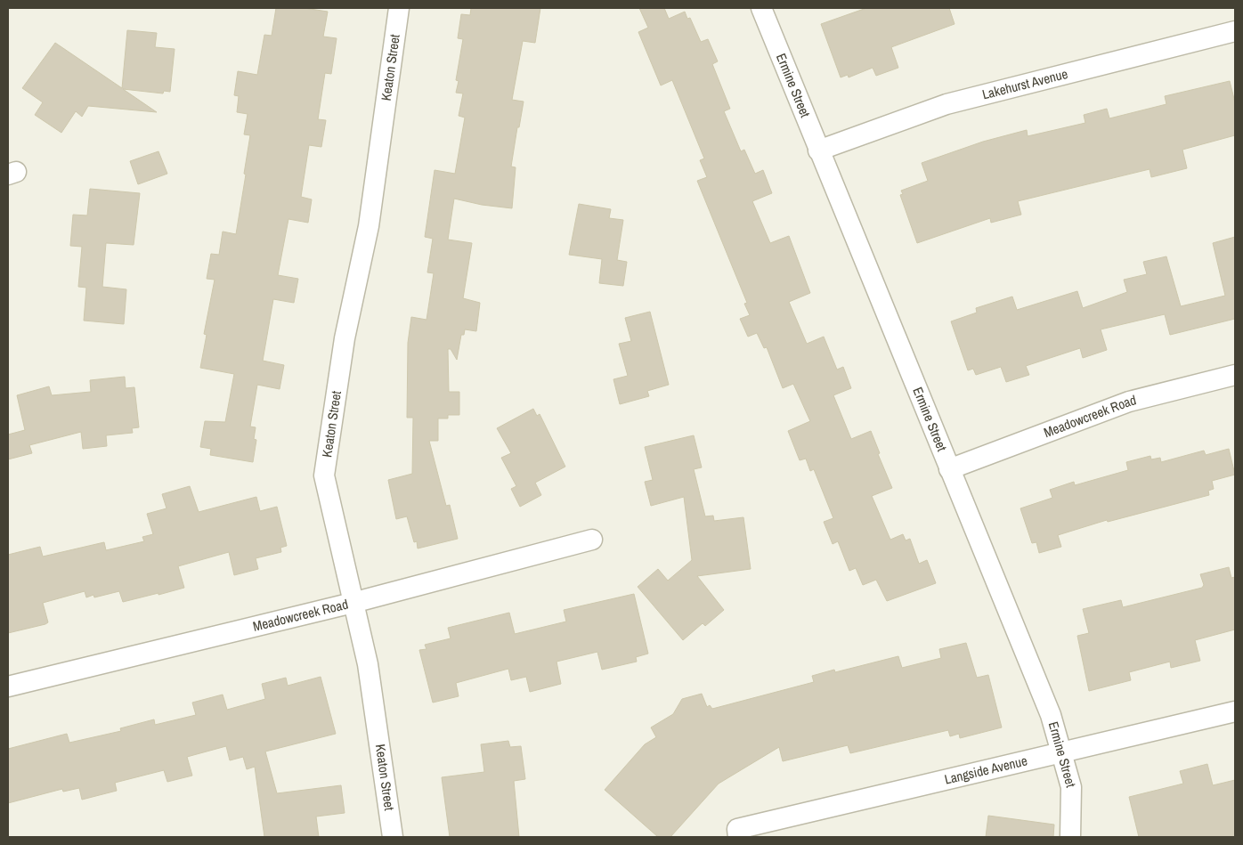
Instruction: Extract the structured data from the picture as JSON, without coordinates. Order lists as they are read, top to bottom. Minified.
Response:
{"streets":{"street":["Keaton Street","Lakehurst Avenue","Ermine Street","Meadowcreek Road","Langside Avenue"]},"crossings":[["Keaton Street","Meadowcreek Road"],["Lakehurst Avenue","Ermine Street"],["Ermine Street","Meadowcreek Road"],["Ermine Street","Langside Avenue"]]}
